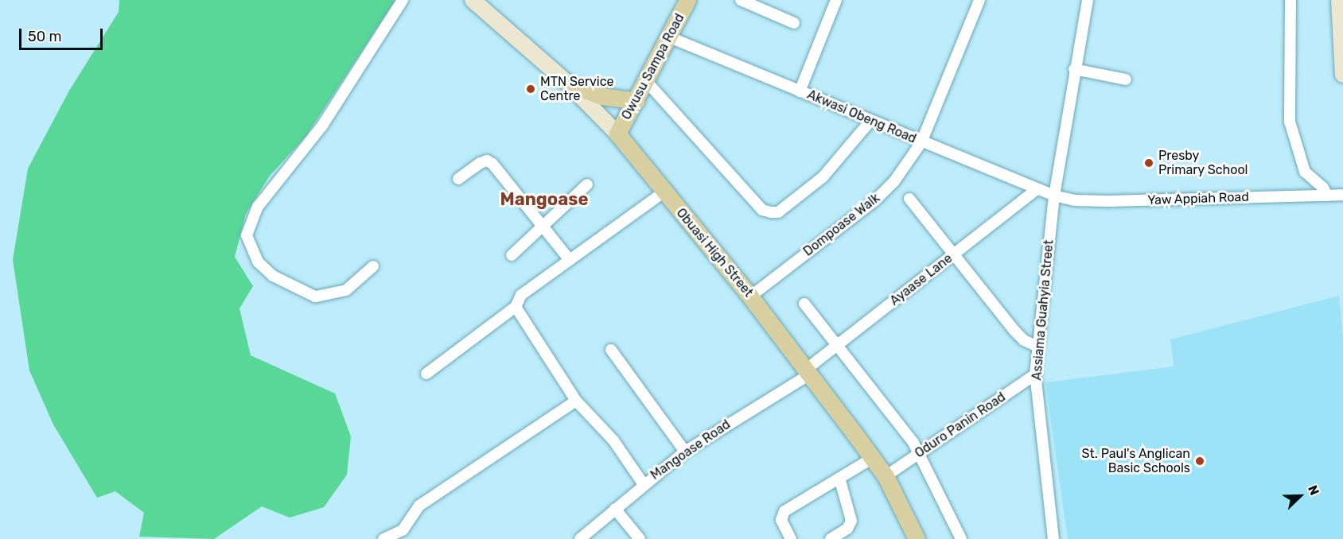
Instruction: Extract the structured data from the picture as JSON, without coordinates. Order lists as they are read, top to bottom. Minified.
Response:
{"streets":{"main road":["Owusu Sampa Road","Obuasi High Street"],"street":["Akwasi Obeng Road","Yaw Appiah Road","Dompoase Walk","Ayaase Lane","Assiama Guahyia Street","Oduro Panin Road","Mangoase Road"]},"crossings":[["Owusu Sampa Road","Akwasi Obeng Road"],["Owusu Sampa Road","Obuasi High Street"],["Akwasi Obeng Road","Yaw Appiah Road"],["Akwasi Obeng Road","Dompoase Walk"],["Akwasi Obeng Road","Ayaase Lane"],["Akwasi Obeng Road","Assiama Guahyia Street"],["Yaw Appiah Road","Assiama Guahyia Street"],["Dompoase Walk","Obuasi High Street"],["Obuasi High Street","Ayaase Lane"],["Obuasi High Street","Oduro Panin Road"],["Obuasi High Street","Mangoase Road"],["Ayaase Lane","Mangoase Road"],["Assiama Guahyia Street","Oduro Panin Road"]],"districts":["Mangoase"],"places":["MTN Service Centre","Presby Primary School","St. Paul's Anglican Basic Schools"],"scale_bar":"50 m","north":"top right"}
